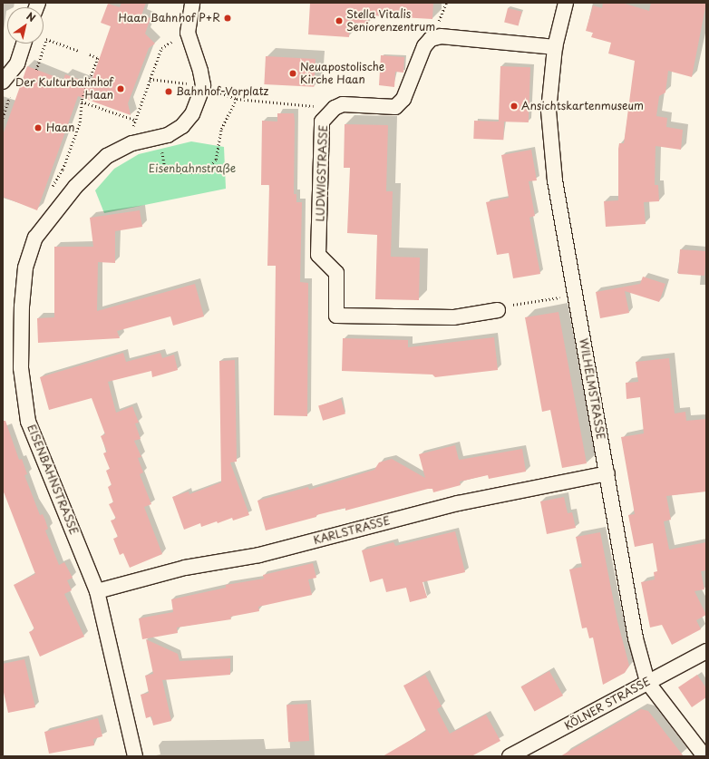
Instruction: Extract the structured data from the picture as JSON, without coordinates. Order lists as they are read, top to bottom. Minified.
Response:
{"streets":{"street":["LUDWIGSTRASSE","WILHELMSTRASSE","EISENBAHNSTRASSE","KARLSTRASSE","KÖLNER STRASSE"]},"crossings":[["WILHELMSTRASSE","KARLSTRASSE"],["WILHELMSTRASSE","KÖLNER STRASSE"],["EISENBAHNSTRASSE","KARLSTRASSE"]],"parks":["Eisenbahnstraße"],"places":["Haan Bahnhof P+R","Stella Vitalis Seniorenzentrum","Neuapostolische Kirche Haan","Der Kulturbahnhof Haan","Bahnhof-Vorplatz","Ansichtskartenmuseum","Haan"],"north":"top right"}
